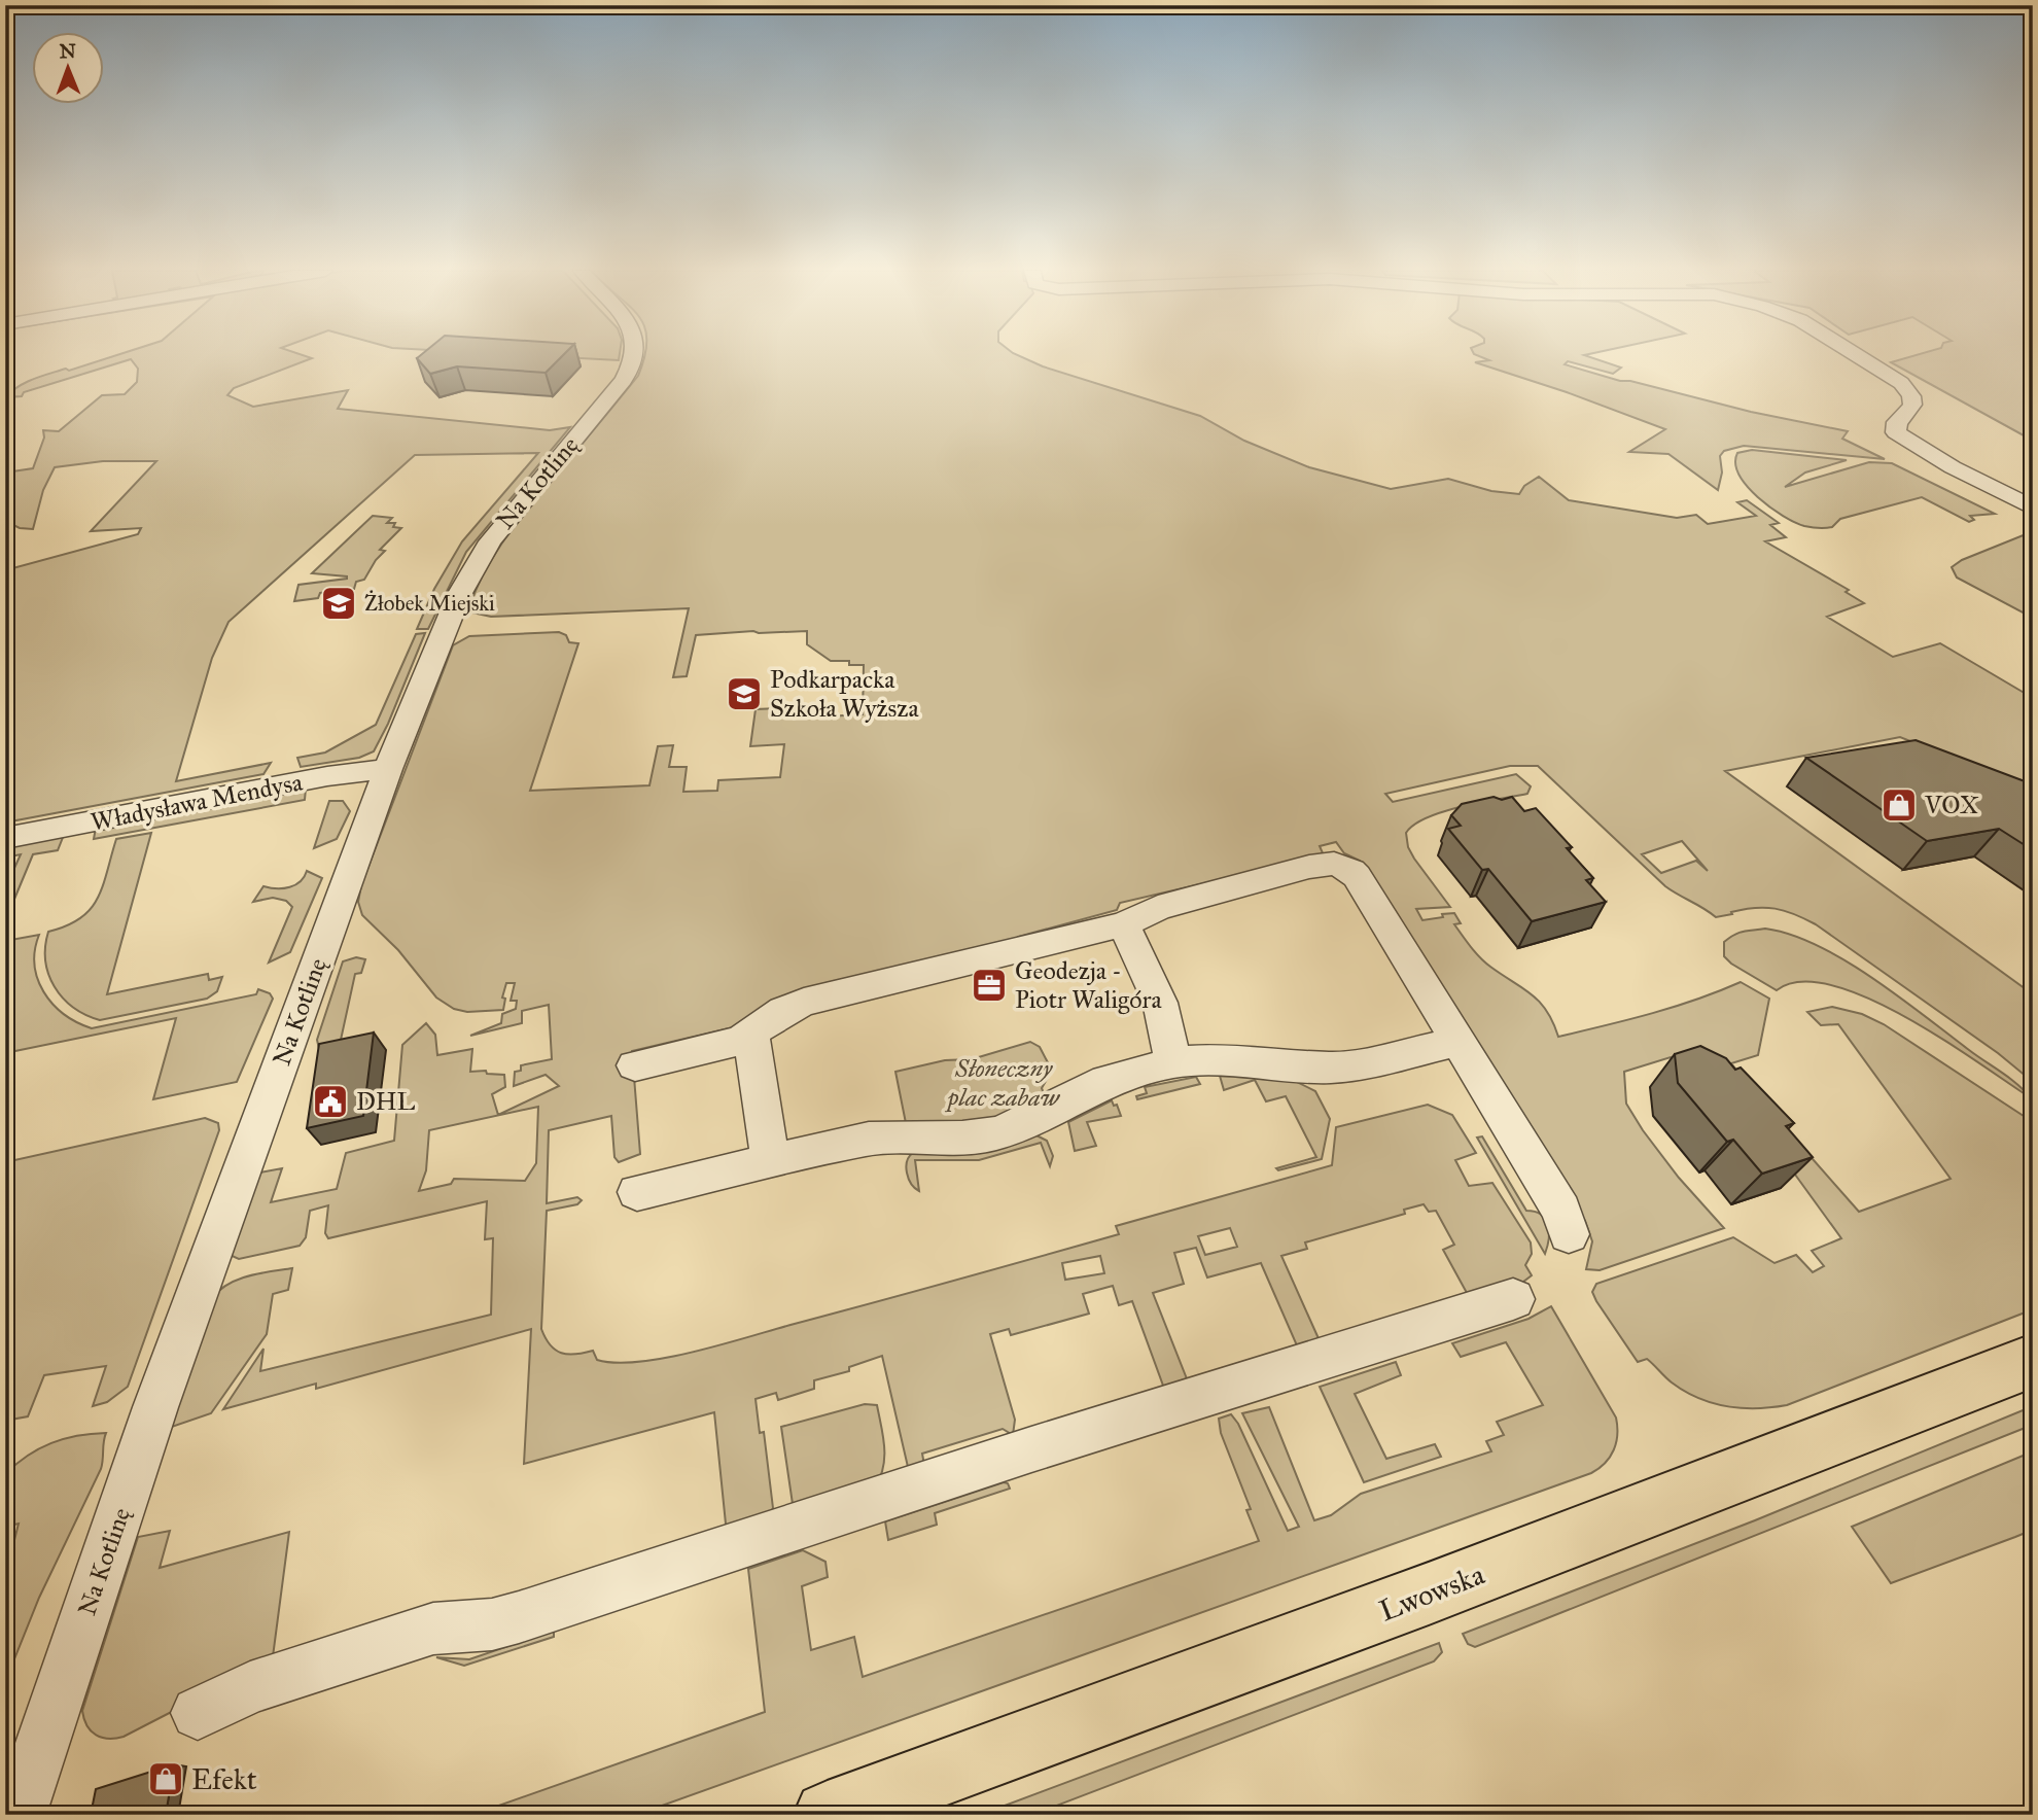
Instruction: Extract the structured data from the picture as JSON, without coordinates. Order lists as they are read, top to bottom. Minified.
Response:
{"streets":{"main road":["Lwowska"],"street":["Na Kotlinę","Władysława Mendysa"]},"crossings":[["Na Kotlinę","Władysława Mendysa"]],"parks":["Słoneczny plac zabaw"],"places":{"school or university":["Żłobek Miejski","Podkarpacka Szkoła Wyższa"],"shop":["VOX","Efekt"],"office":["Geodezja - Piotr Waligóra"],"public building":["DHL"]},"north":"top"}
